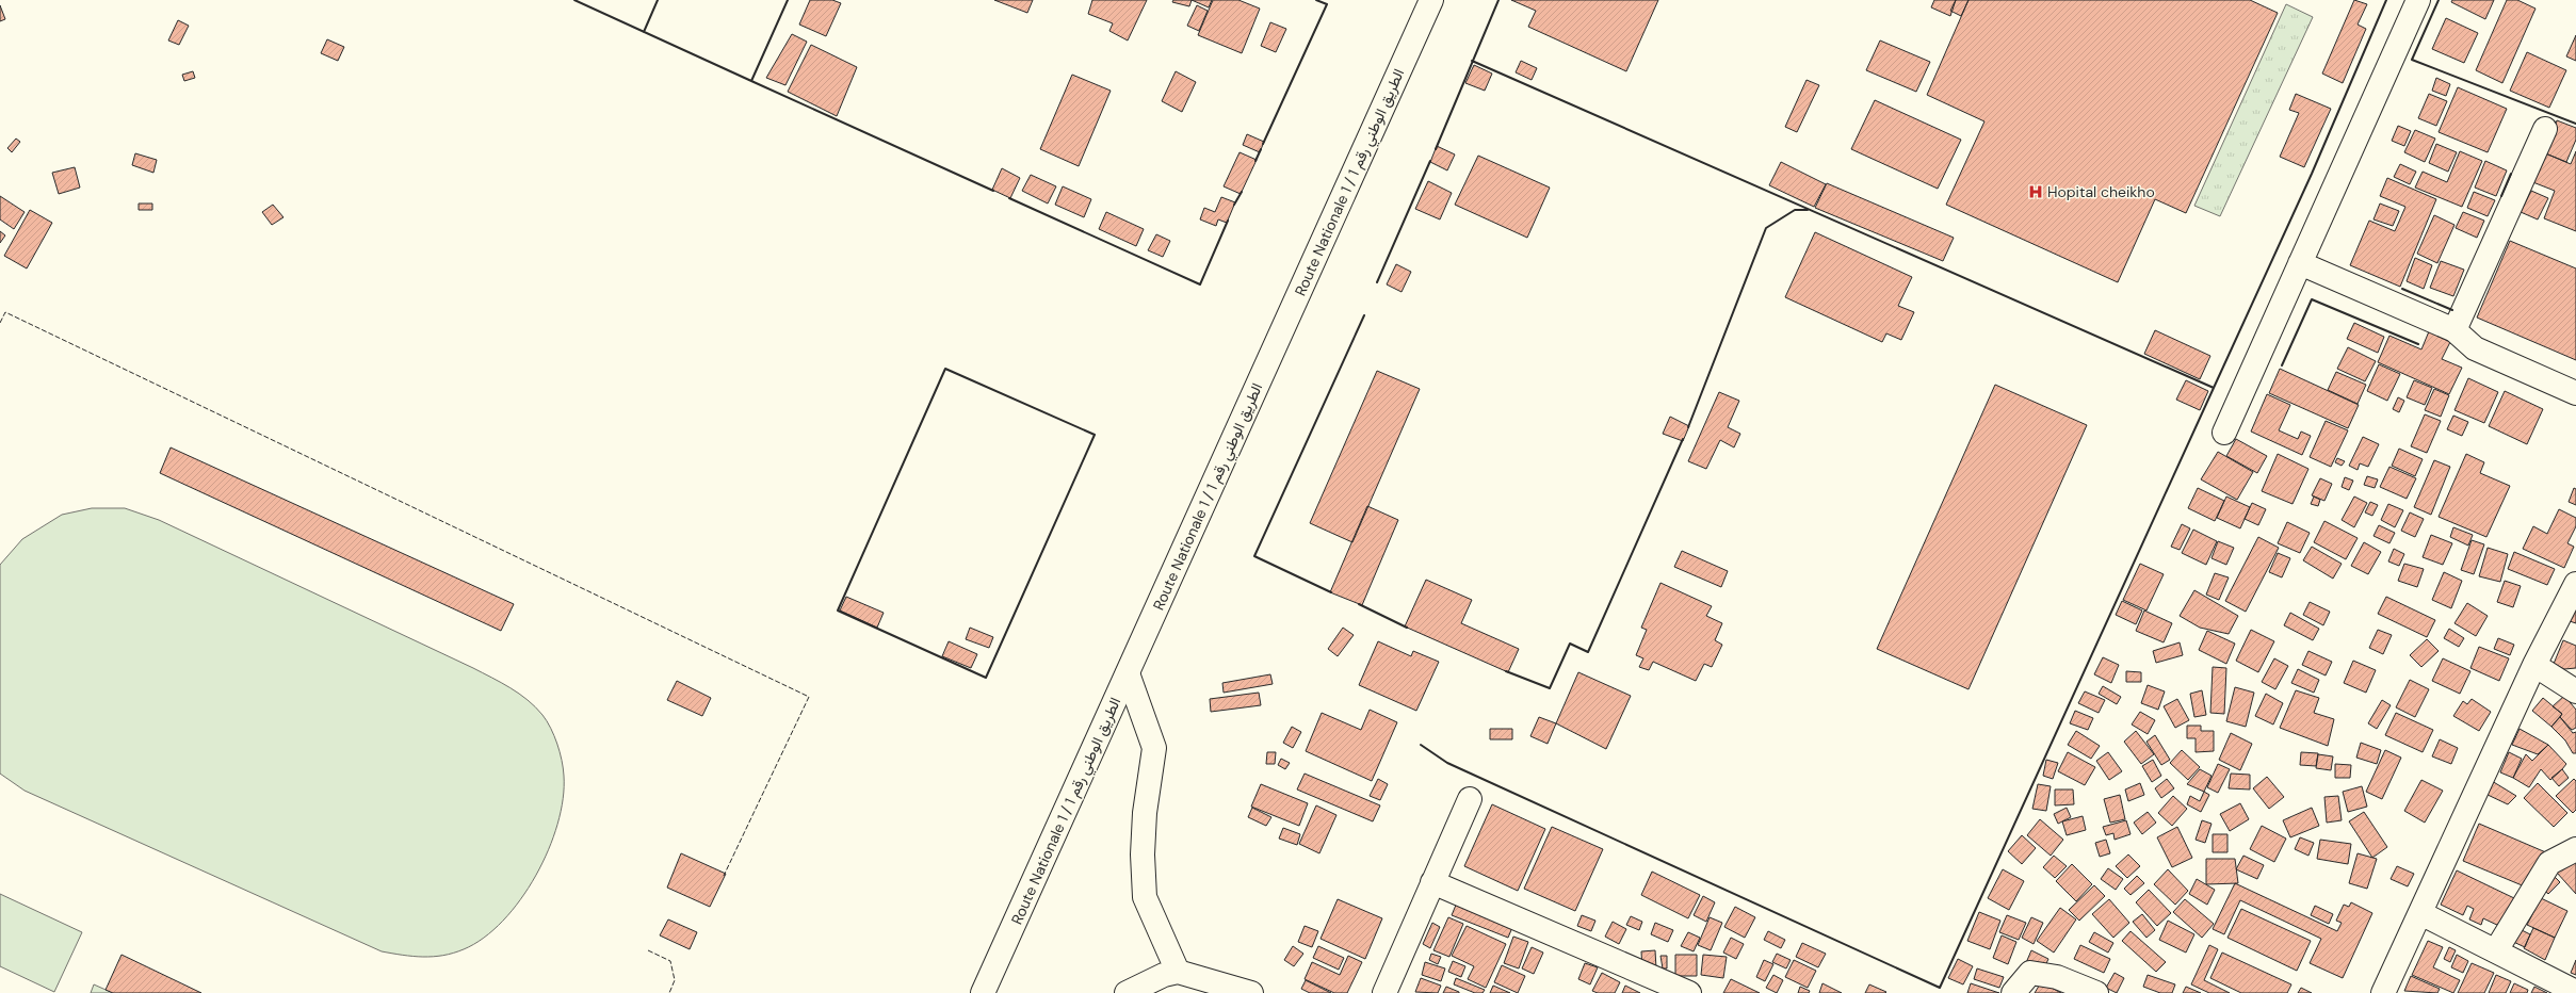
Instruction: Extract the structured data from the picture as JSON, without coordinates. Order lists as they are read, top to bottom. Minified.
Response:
{"streets":{"street":["Route Nationale 1 / الطريق الوطني رقم 1"]},"places":{"hospital":["Hopital cheikho"]}}
